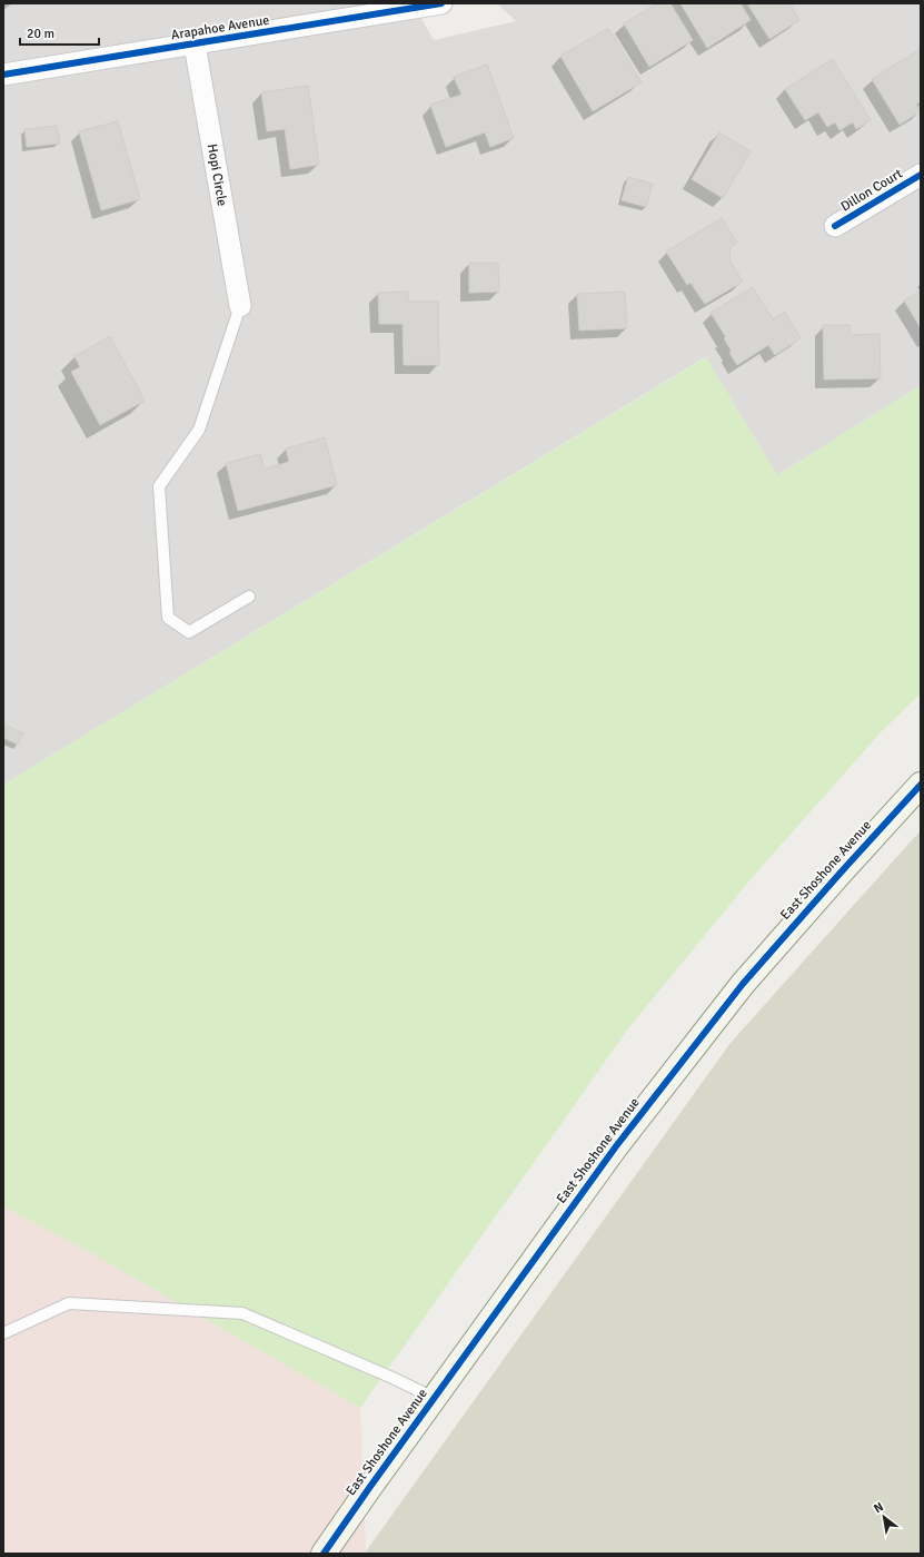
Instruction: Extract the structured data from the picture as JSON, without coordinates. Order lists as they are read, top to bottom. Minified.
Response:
{"streets":{"street":["Arapahoe Avenue","Hopi Circle","Dillon Court","East Shoshone Avenue"]},"crossings":[["Arapahoe Avenue","Hopi Circle"]],"scale_bar":"20 m","north":"top left"}
